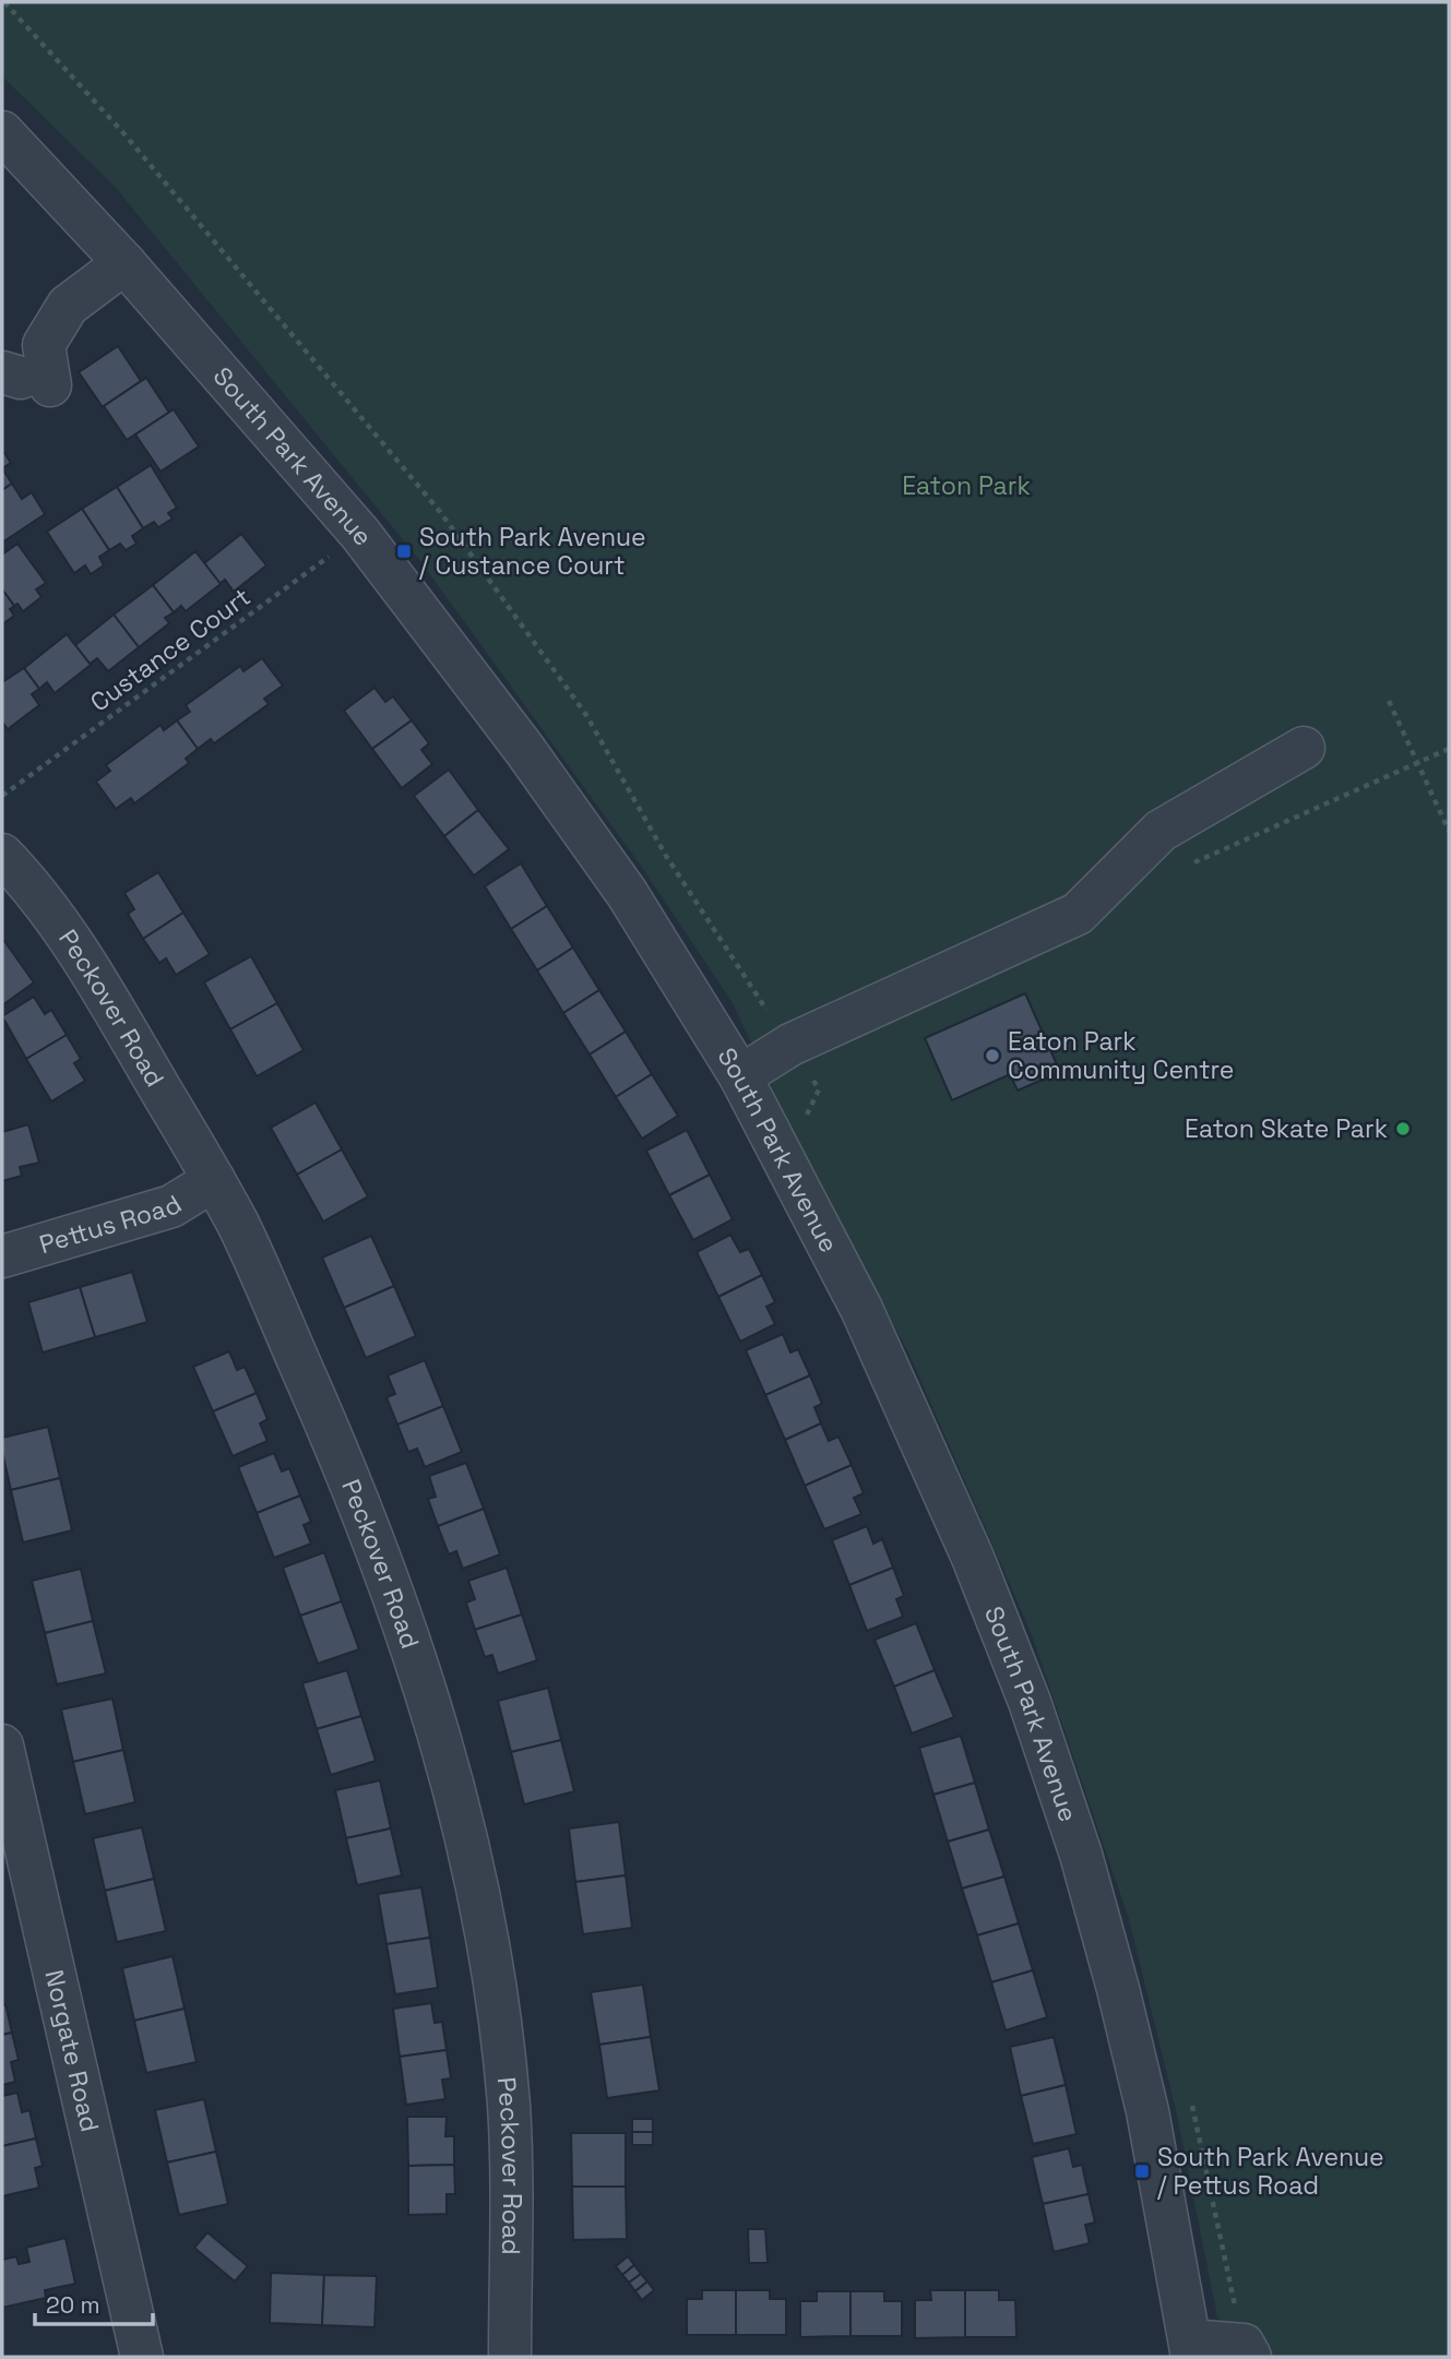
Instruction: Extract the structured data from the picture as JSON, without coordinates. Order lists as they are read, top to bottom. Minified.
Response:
{"streets":{"street":["South Park Avenue","Peckover Road","Pettus Road","Norgate Road"],"path":["Custance Court"]},"crossings":[["South Park Avenue","Custance Court"],["Peckover Road","Pettus Road"]],"parks":["Eaton Park"],"places":{"transit":["South Park Avenue / Custance Court","South Park Avenue / Pettus Road"],"other":["Eaton Park Community Centre","Eaton Skate Park"]},"scale_bar":"20 m"}
